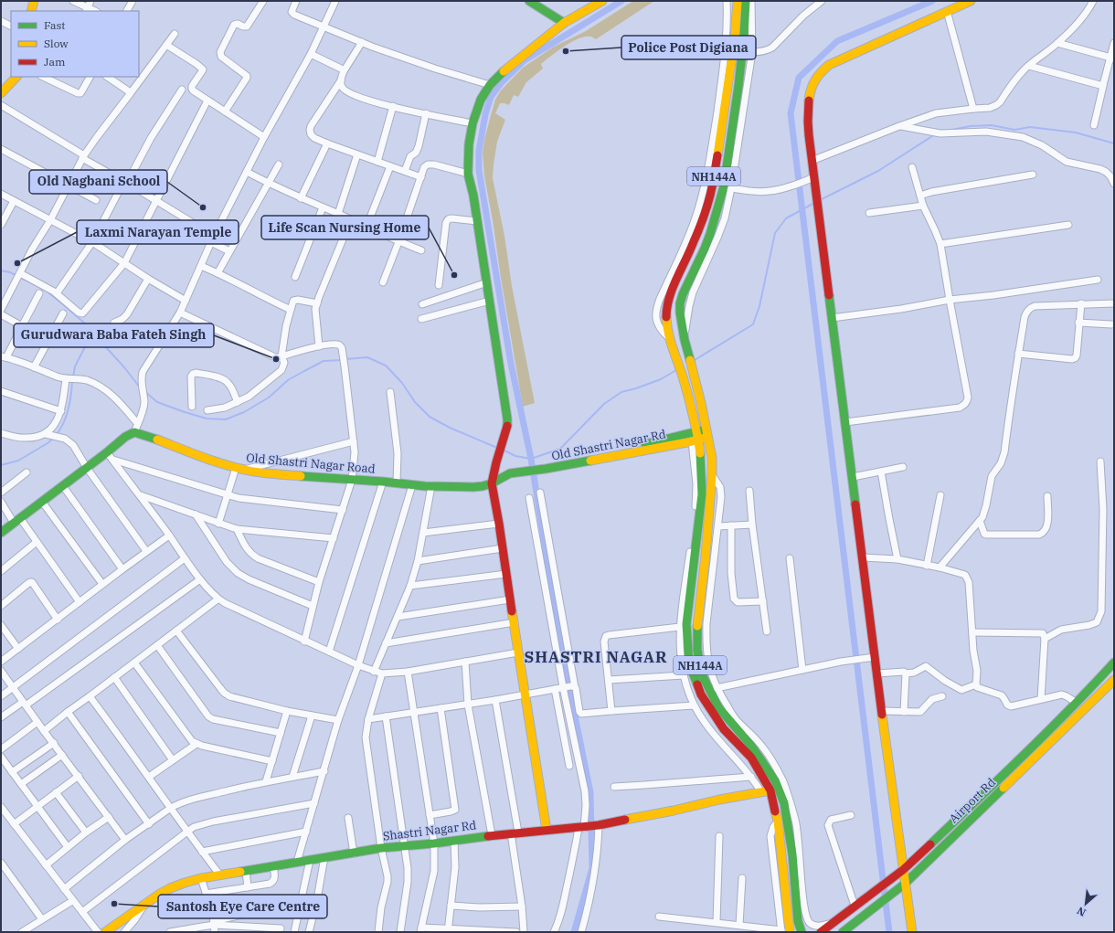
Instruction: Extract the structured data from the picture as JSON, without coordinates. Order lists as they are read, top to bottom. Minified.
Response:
{"streets":{"main road":["NH144A","Old Shastri Nagar Rd","Old Shastri Nagar Road","Airport Rd","Shastri Nagar Rd"]},"crossings":[["NH144A","Old Shastri Nagar Rd"],["NH144A","Shastri Nagar Rd"],["Old Shastri Nagar Rd","Old Shastri Nagar Road"]],"districts":["SHASTRI NAGAR"],"places":["Police Post Digiana","Old Nagbani School","Laxmi Narayan Temple","Life Scan Nursing Home","Gurudwara Baba Fateh Singh","Santosh Eye Care Centre"],"legend":["Fast","Slow","Jam"],"north":"bottom left"}
